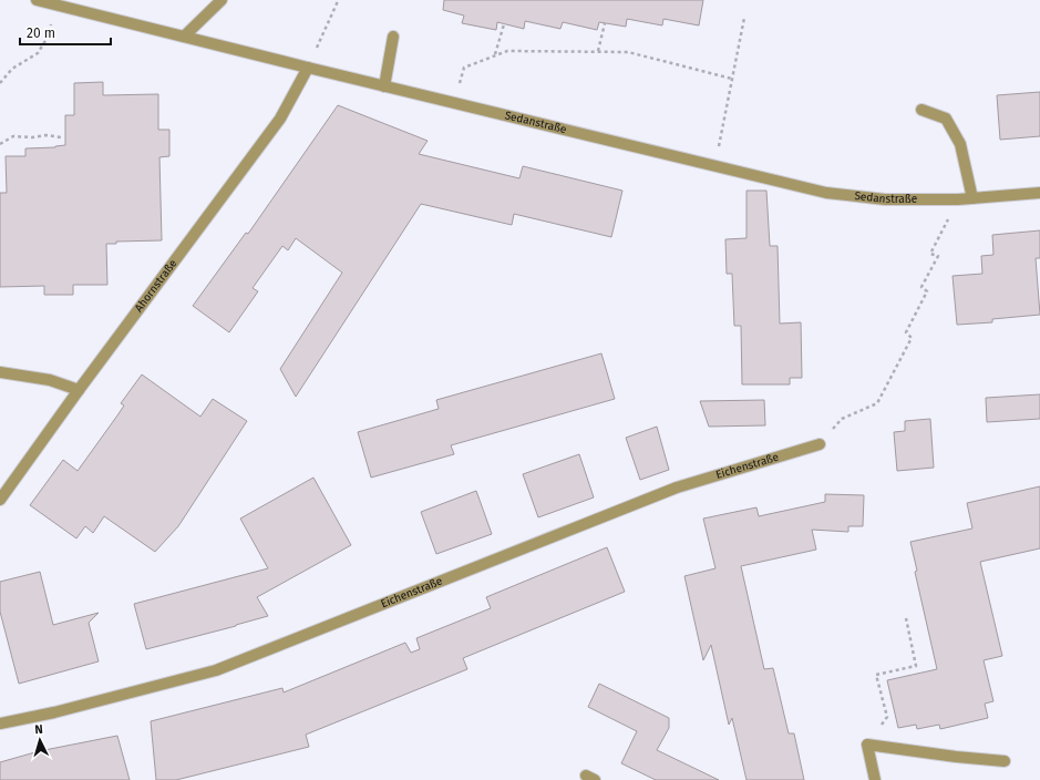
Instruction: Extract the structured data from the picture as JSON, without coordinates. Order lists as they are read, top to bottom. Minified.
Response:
{"streets":{"street":["Sedanstraße","Ahornstraße","Eichenstraße"]},"crossings":[["Sedanstraße","Ahornstraße"]],"scale_bar":"20 m","north":"top"}
